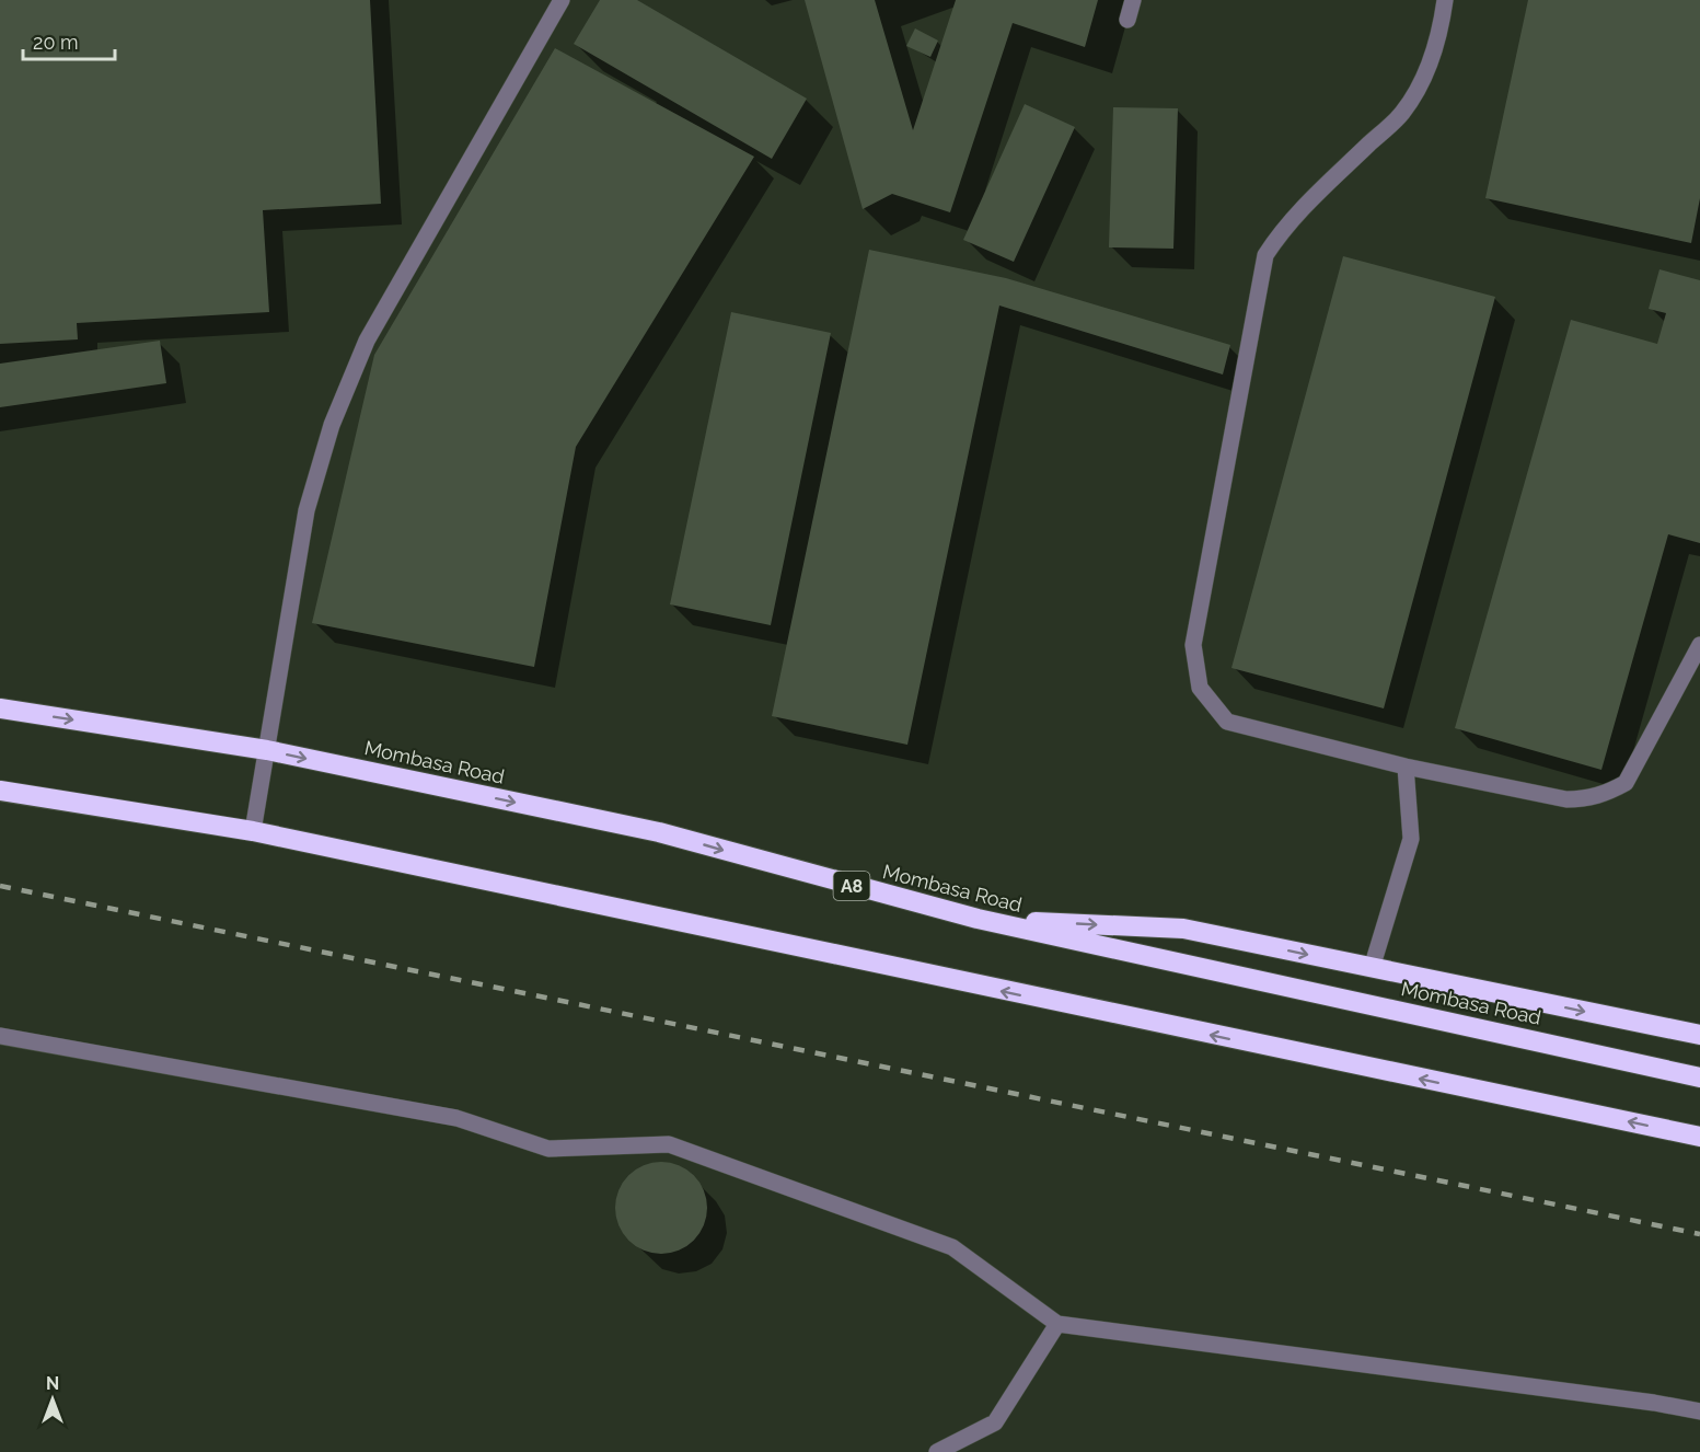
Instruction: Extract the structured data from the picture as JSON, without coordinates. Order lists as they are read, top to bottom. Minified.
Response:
{"streets":{"highway":["Mombasa Road","A8"]},"scale_bar":"20 m","north":"top"}
